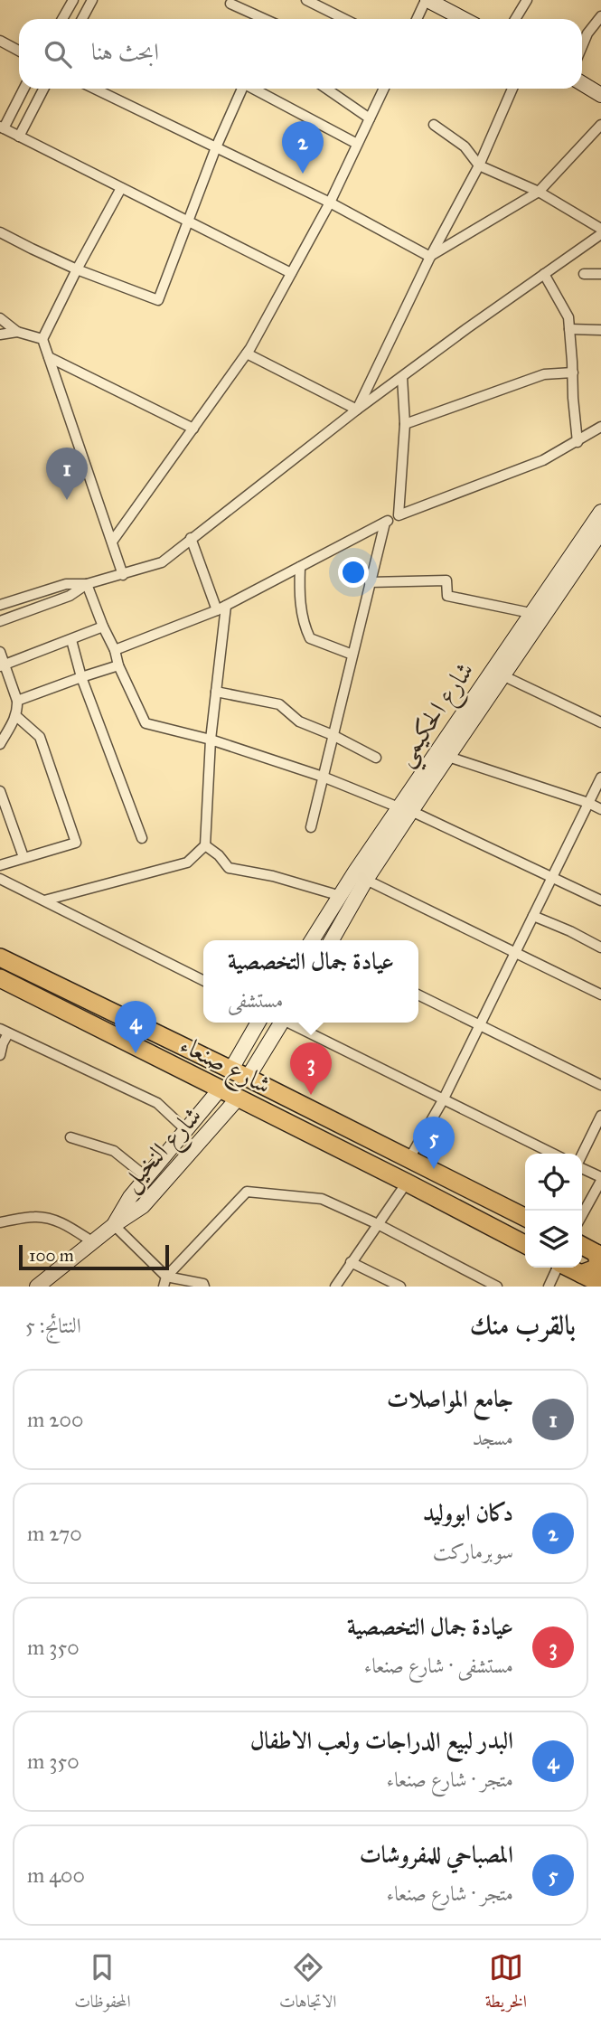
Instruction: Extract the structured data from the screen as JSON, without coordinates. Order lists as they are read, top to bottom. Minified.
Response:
{"streets":{"highway":["شارع صنعاء"],"street":["شارع الحكيمي","شارع النخيل"]},"crossings":[["شارع صنعاء","شارع النخيل"]],"scale_bar":"100 m","page":{"search":"ابحث هنا","pins":["2","1","4","3","5"],"popup":["عيادة جمال التخصصية","مستشفى"],"scale":"100 m","heading":["بالقرب منك","النتائج: 5"],"list":[{"mark":"1","name":"جامع المواصلات","note":"مسجد","value":"200 m"},{"mark":"2","name":"دكان ابووليد","note":"سوبرماركت","value":"270 m"},{"mark":"3","name":"عيادة جمال التخصصية","note":"مستشفى · شارع صنعاء","value":"350 m"},{"mark":"4","name":"البدر لبيع الدراجات ولعب الاطفال","note":"متجر · شارع صنعاء","value":"350 m"},{"mark":"5","name":"المصباحي للمفروشات","note":"متجر · شارع صنعاء","value":"400 m"}],"nav":["الخريطة","الاتجاهات","المحفوظات"]}}
